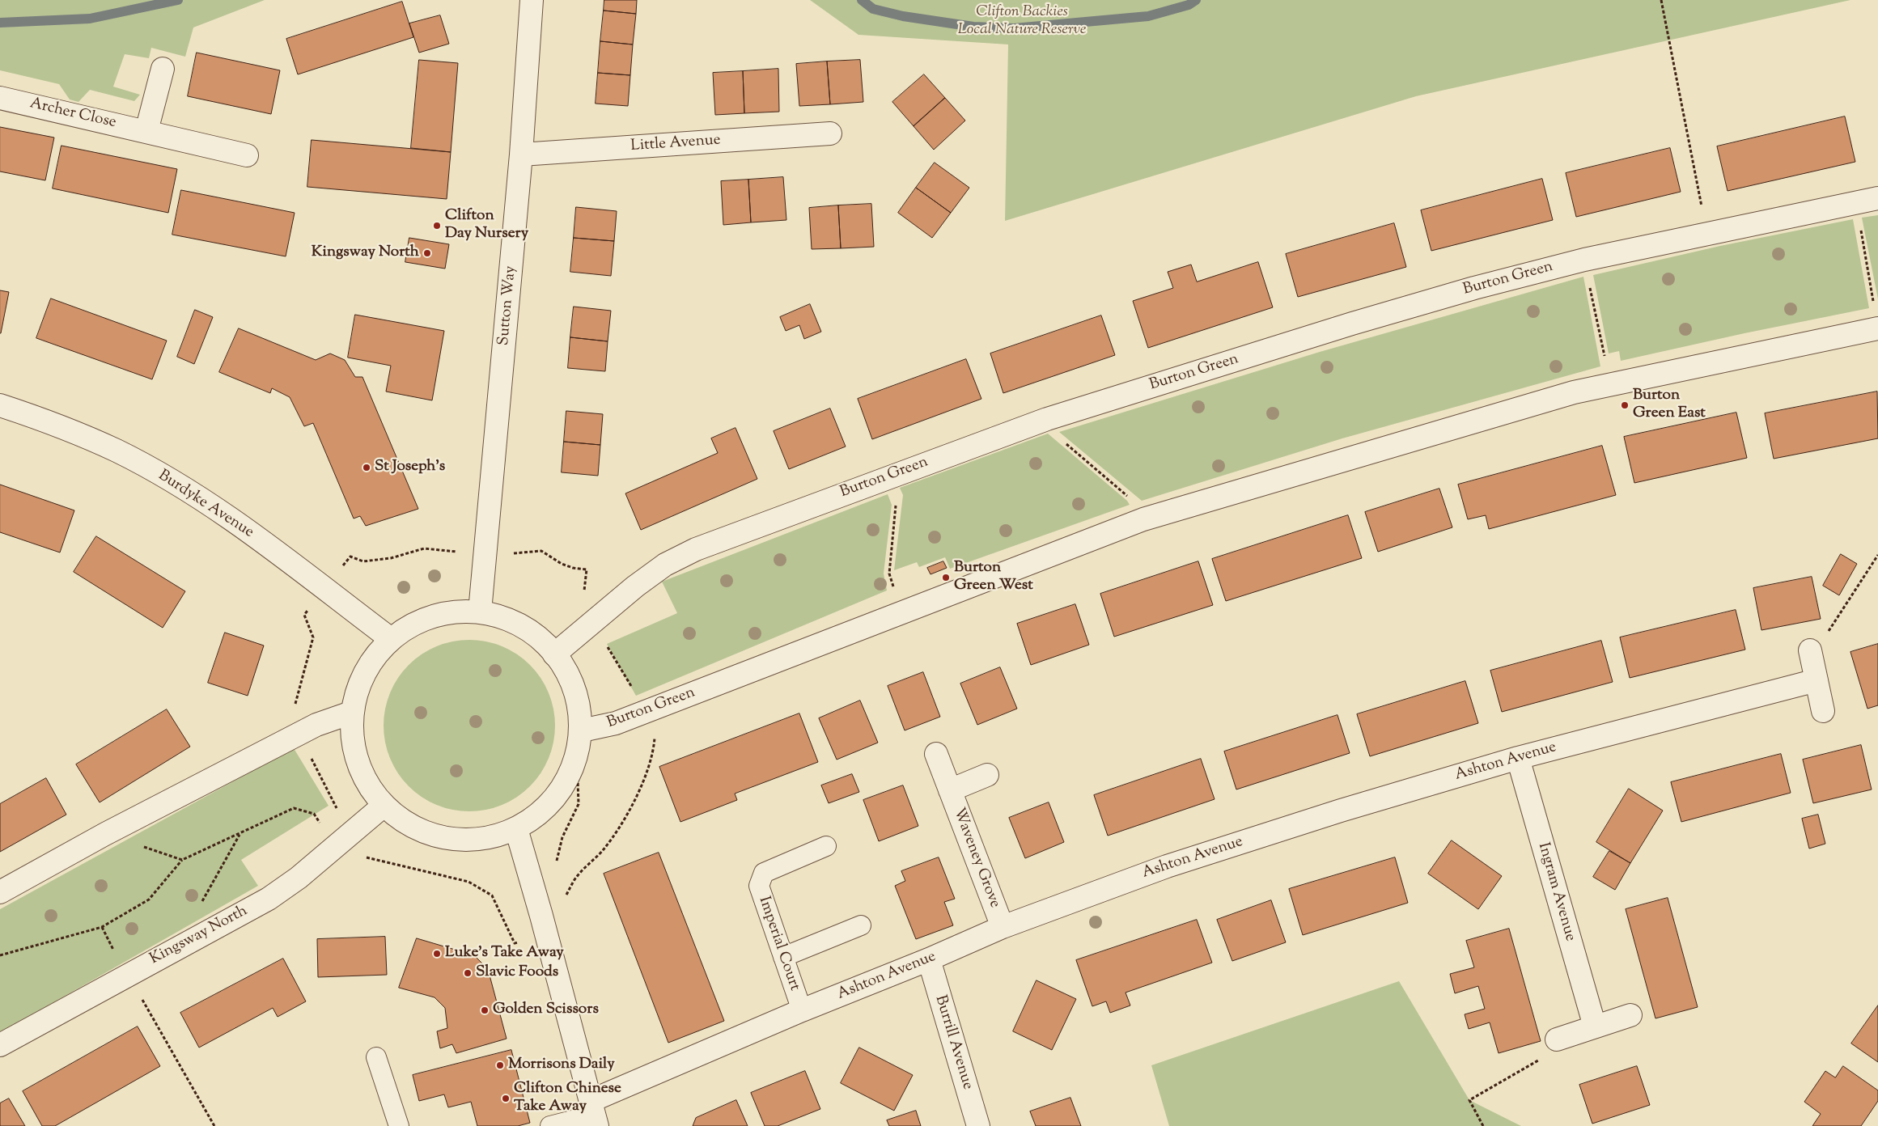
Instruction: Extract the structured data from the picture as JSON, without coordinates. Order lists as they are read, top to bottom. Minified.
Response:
{"streets":{"street":["Archer Close","Little Avenue","Burton Green","Sutton Way","Burdyke Avenue","Ashton Avenue","Waveney Grove","Ingram Avenue","Kingsway North","Burrill Avenue"],"lane":["Imperial Court"]},"crossings":[["Little Avenue","Sutton Way"],["Ashton Avenue","Waveney Grove"],["Ashton Avenue","Ingram Avenue"],["Ashton Avenue","Imperial Court"],["Ashton Avenue","Burrill Avenue"]],"parks":["Clifton Backies Local Nature Reserve"],"places":["Clifton Day Nursery","Kingsway North","Burton Green East","St Joseph's","Burton Green West","Luke's Take Away","Slavic Foods","Golden Scissors","Morrisons Daily","Clifton Chinese Take Away"]}
